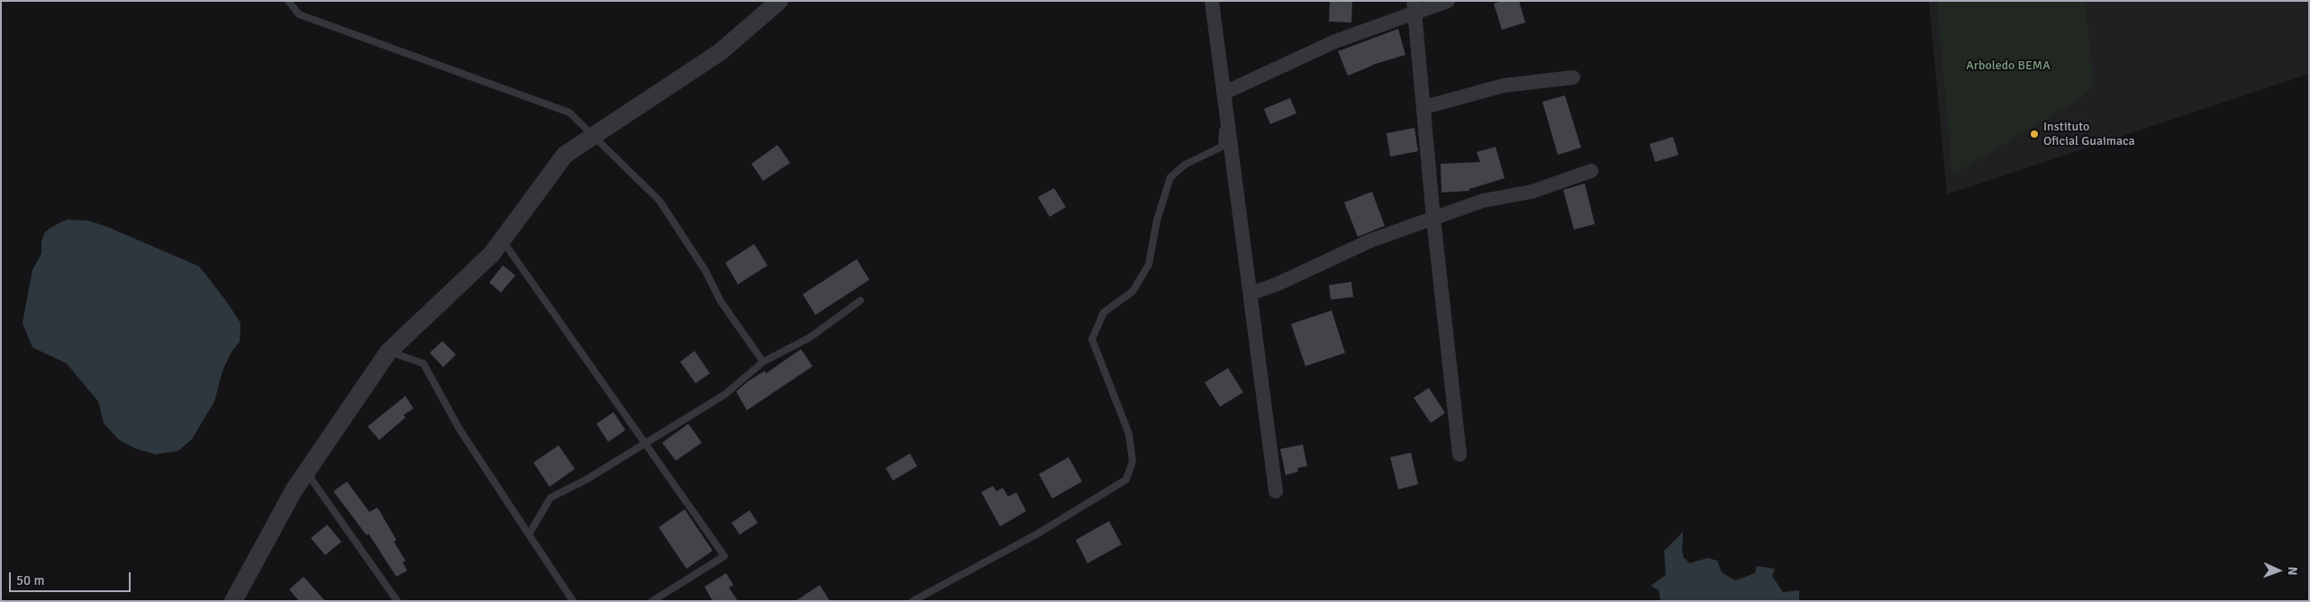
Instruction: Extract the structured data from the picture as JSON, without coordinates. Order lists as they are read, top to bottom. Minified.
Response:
{"parks":["Arboledo BEMA"],"places":["Instituto Oficial Guaimaca"],"scale_bar":"50 m","north":"right"}
